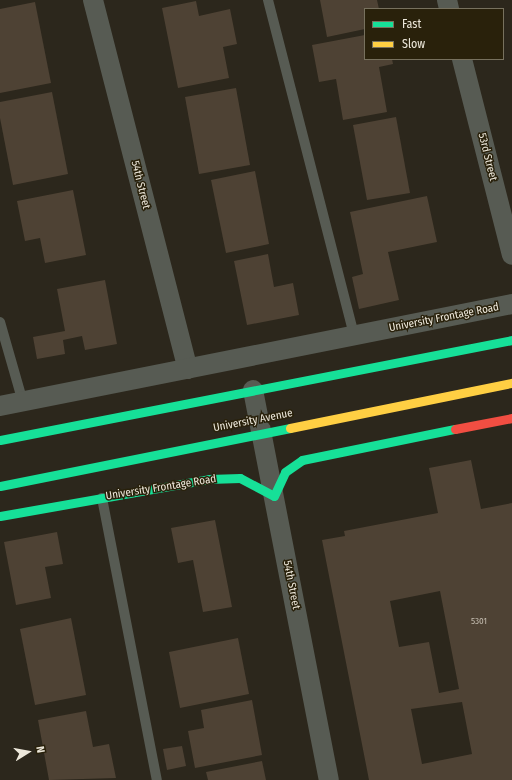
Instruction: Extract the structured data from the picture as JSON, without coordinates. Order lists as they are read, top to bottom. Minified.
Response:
{"streets":{"main road":["University Frontage Road","University Avenue"],"street":["53rd Street","54th Street"]},"crossings":[["54th Street","University Frontage Road"],["54th Street","University Avenue"]],"house_numbers":["5301"],"legend":["Fast","Slow"],"north":"right"}
